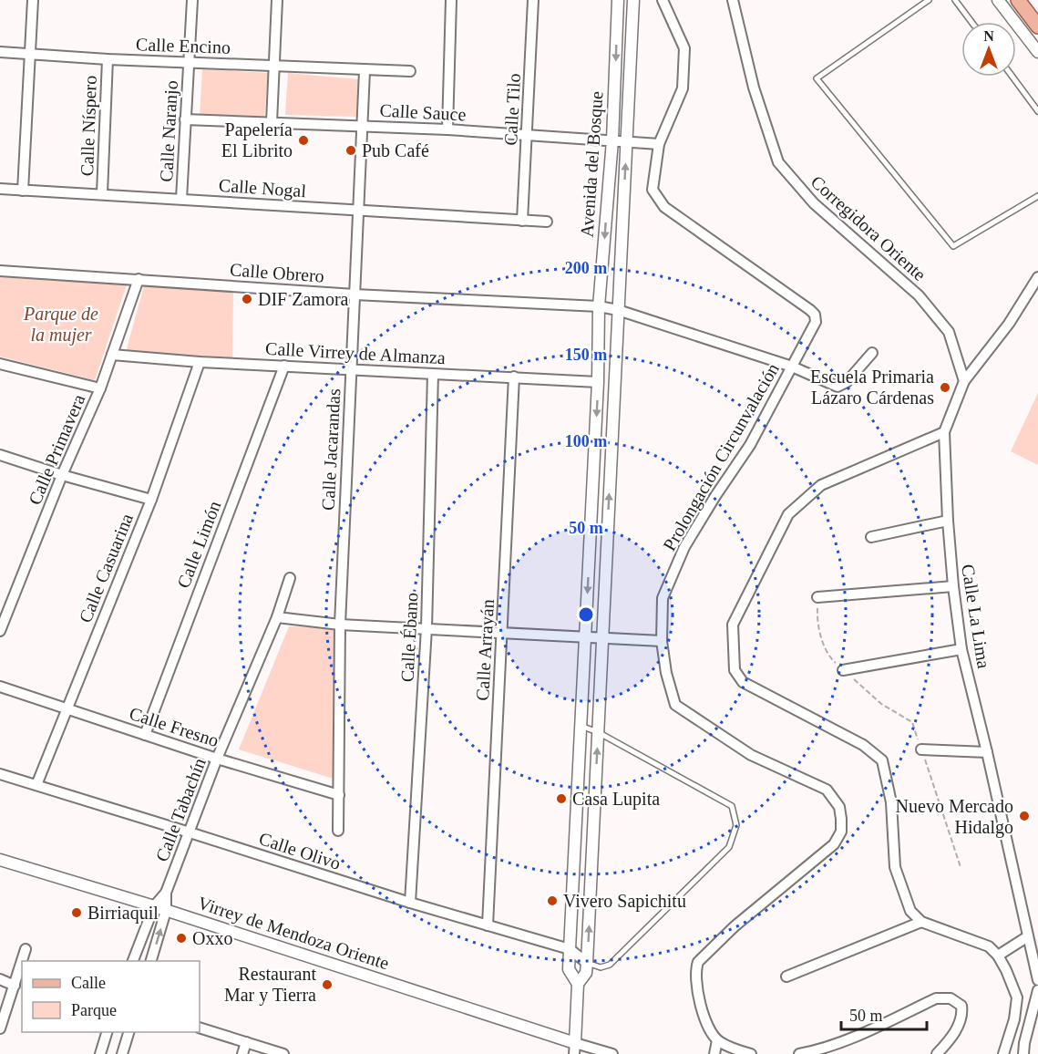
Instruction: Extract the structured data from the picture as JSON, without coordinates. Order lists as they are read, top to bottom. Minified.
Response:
{"streets":{"street":["Calle Encino","Calle Tilo","Calle Sauce","Calle Níspero","Calle Naranjo","Avenida del Bosque","Calle Nogal","Corregidora Oriente","Calle Obrero","Calle Virrey de Almanza","Calle Primavera","Calle Jacarandas","Prolongación Circunvalación","Calle Limón","Calle Casuarina","Calle La Lima","Calle Ébano","Calle Arrayán","Calle Fresno","Calle Tabachín","Calle Olivo","Virrey de Mendoza Oriente"]},"crossings":[["Calle Encino","Calle Níspero"],["Calle Encino","Calle Naranjo"],["Calle Encino","Calle Jacarandas"],["Calle Tilo","Calle Sauce"],["Calle Tilo","Calle Nogal"],["Calle Sauce","Calle Naranjo"],["Calle Sauce","Avenida del Bosque"],["Calle Sauce","Calle Jacarandas"],["Calle Sauce","Prolongación Circunvalación"],["Calle Níspero","Calle Nogal"],["Calle Naranjo","Calle Nogal"],["Avenida del Bosque","Calle Obrero"],["Avenida del Bosque","Calle Virrey de Almanza"],["Avenida del Bosque","Calle Olivo"],["Avenida del Bosque","Virrey de Mendoza Oriente"],["Calle Nogal","Calle Jacarandas"],["Corregidora Oriente","Calle La Lima"],["Calle Obrero","Calle Primavera"],["Calle Obrero","Calle Jacarandas"],["Calle Obrero","Prolongación Circunvalación"],["Calle Virrey de Almanza","Calle Primavera"],["Calle Virrey de Almanza","Calle Jacarandas"],["Calle Virrey de Almanza","Calle Limón"],["Calle Virrey de Almanza","Calle Casuarina"],["Calle Virrey de Almanza","Calle Ébano"],["Calle Virrey de Almanza","Calle Arrayán"],["Calle Jacarandas","Calle Fresno"],["Calle Limón","Calle Fresno"],["Calle Casuarina","Calle Fresno"],["Calle Casuarina","Calle Olivo"],["Calle Ébano","Calle Olivo"],["Calle Arrayán","Calle Olivo"],["Calle Fresno","Calle Tabachín"],["Calle Tabachín","Calle Olivo"],["Calle Tabachín","Virrey de Mendoza Oriente"]],"parks":["Parque de la mujer"],"places":["Papelería El Librito","Pub Café","DIF Zamora","Escuela Primaria Lázaro Cárdenas","Casa Lupita","Nuevo Mercado Hidalgo","Vivero Sapichitu","Birriaquil","Oxxo","Restaurant Mar y Tierra"],"legend":["Calle","Parque"],"scale_bar":"50 m","north":"top","rings":["200 m","150 m","100 m","50 m"]}
